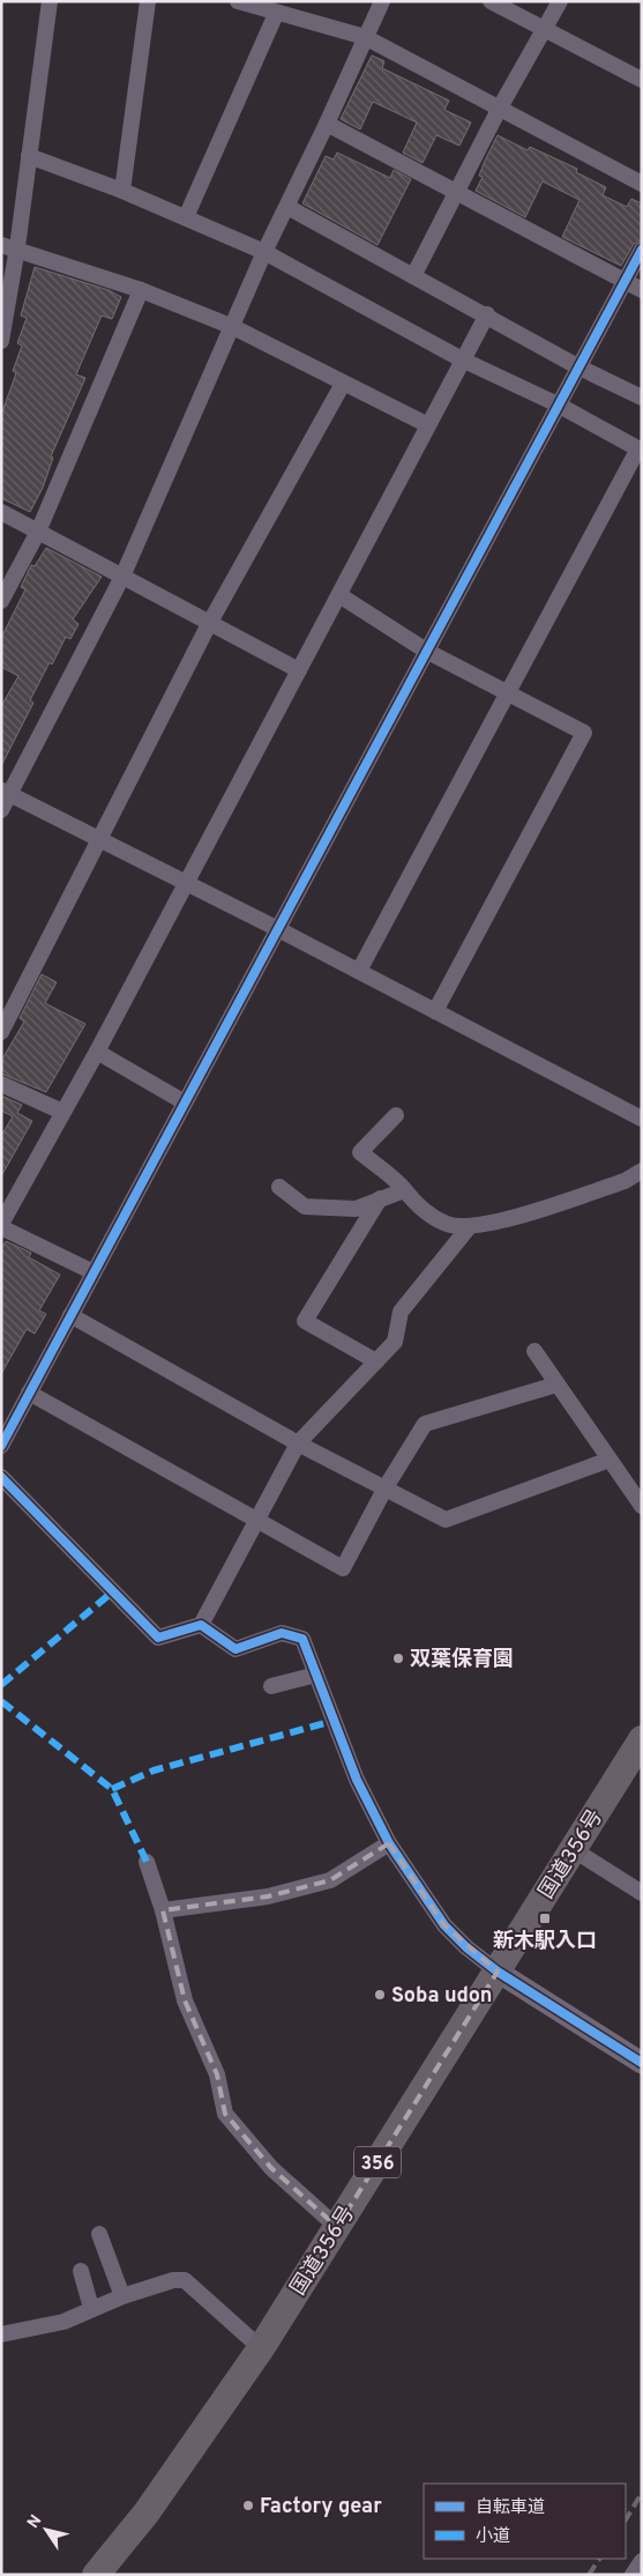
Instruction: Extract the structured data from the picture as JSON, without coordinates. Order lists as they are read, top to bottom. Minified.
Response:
{"streets":{"highway":["国道356号","356"]},"places":{"other":["双葉保育園","Soba udon","Factory gear"],"transit":["新木駅入口"]},"legend":["自転車道","小道"],"north":"top left"}
